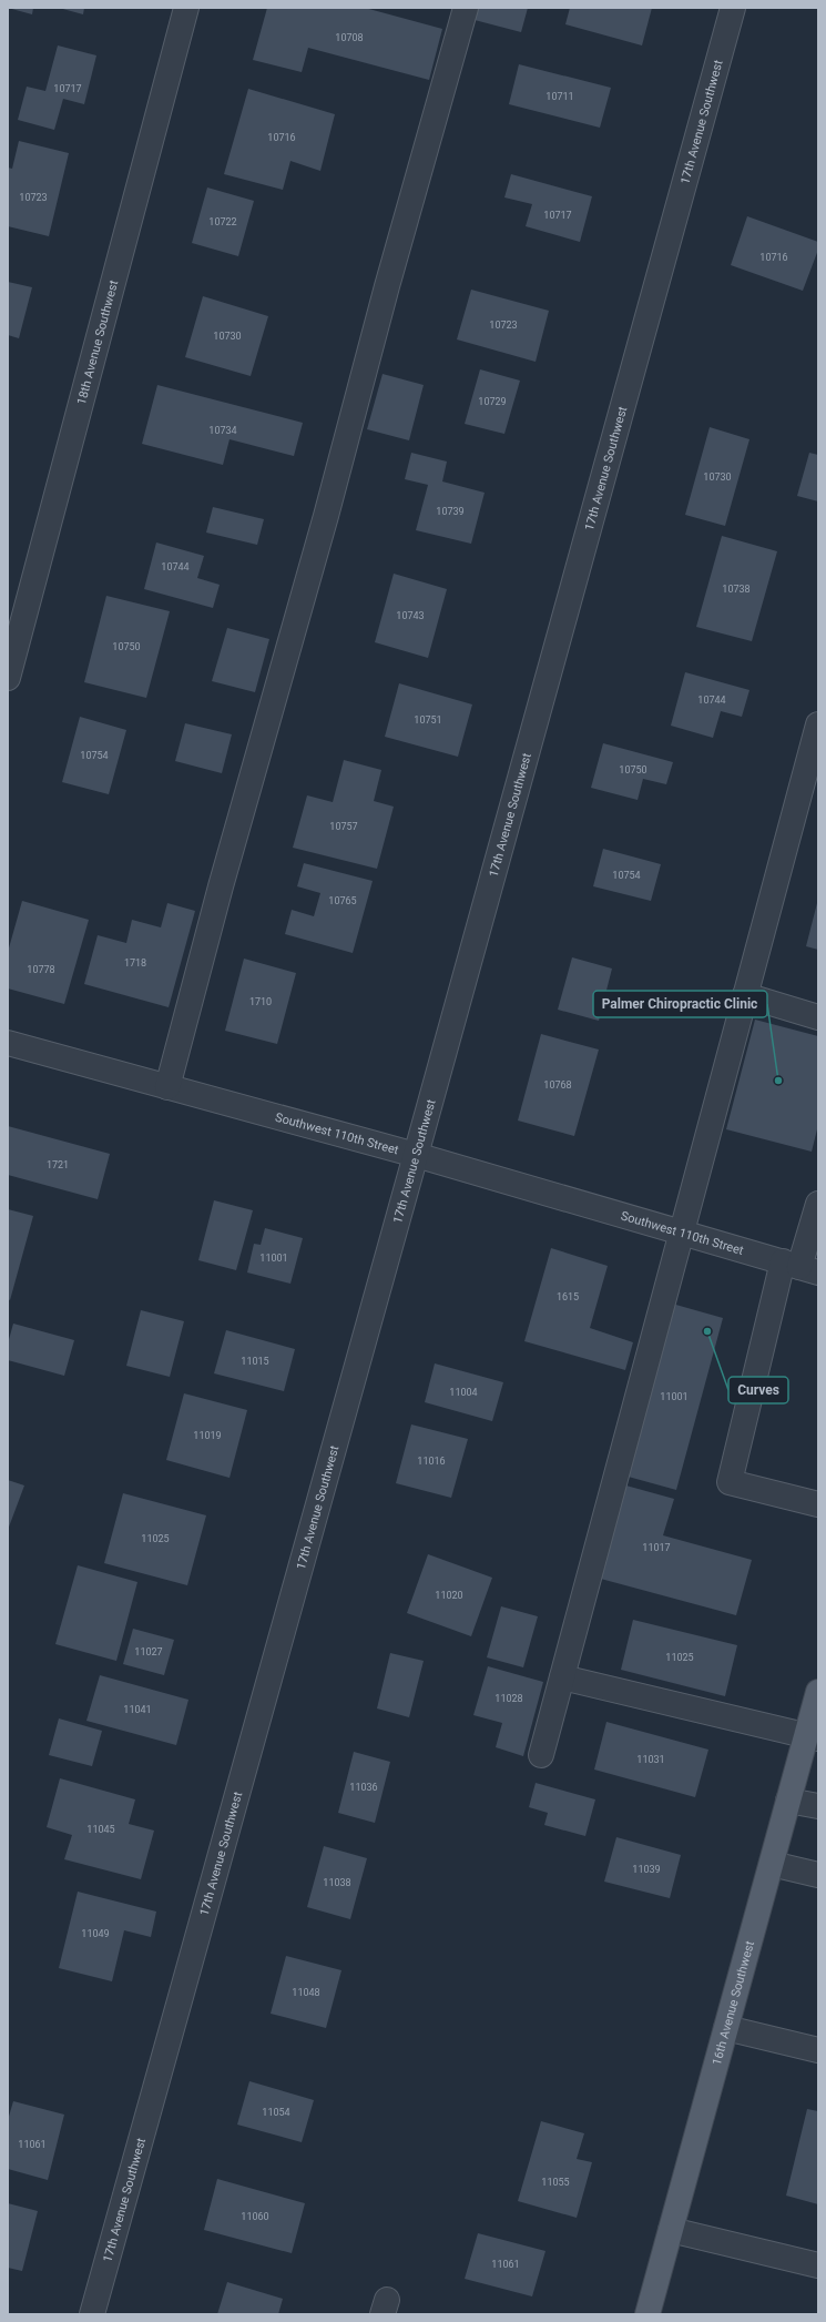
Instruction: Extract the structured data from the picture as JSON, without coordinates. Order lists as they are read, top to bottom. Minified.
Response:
{"streets":{"main road":["16th Avenue Southwest"],"street":["17th Avenue Southwest","18th Avenue Southwest","Southwest 110th Street"]},"crossings":[["17th Avenue Southwest","Southwest 110th Street"]],"places":["Palmer Chiropractic Clinic","Curves"],"house_numbers":["10708","10717","10711","10716","10723","10717","10722","10716","10723","10730","10729","10734","10730","10739","10744","10738","10743","10750","10744","10751","10754","10750","10757","10754","10765","1718","10778","1710","10768","1721","11001","1615","11015","11004","11001","11019","11016","11025","11017","11020","11027","11025","11028","11041","11031","11036","11045","11039","11038","11049","11048","11054","11061","11055","11060","11061"]}
